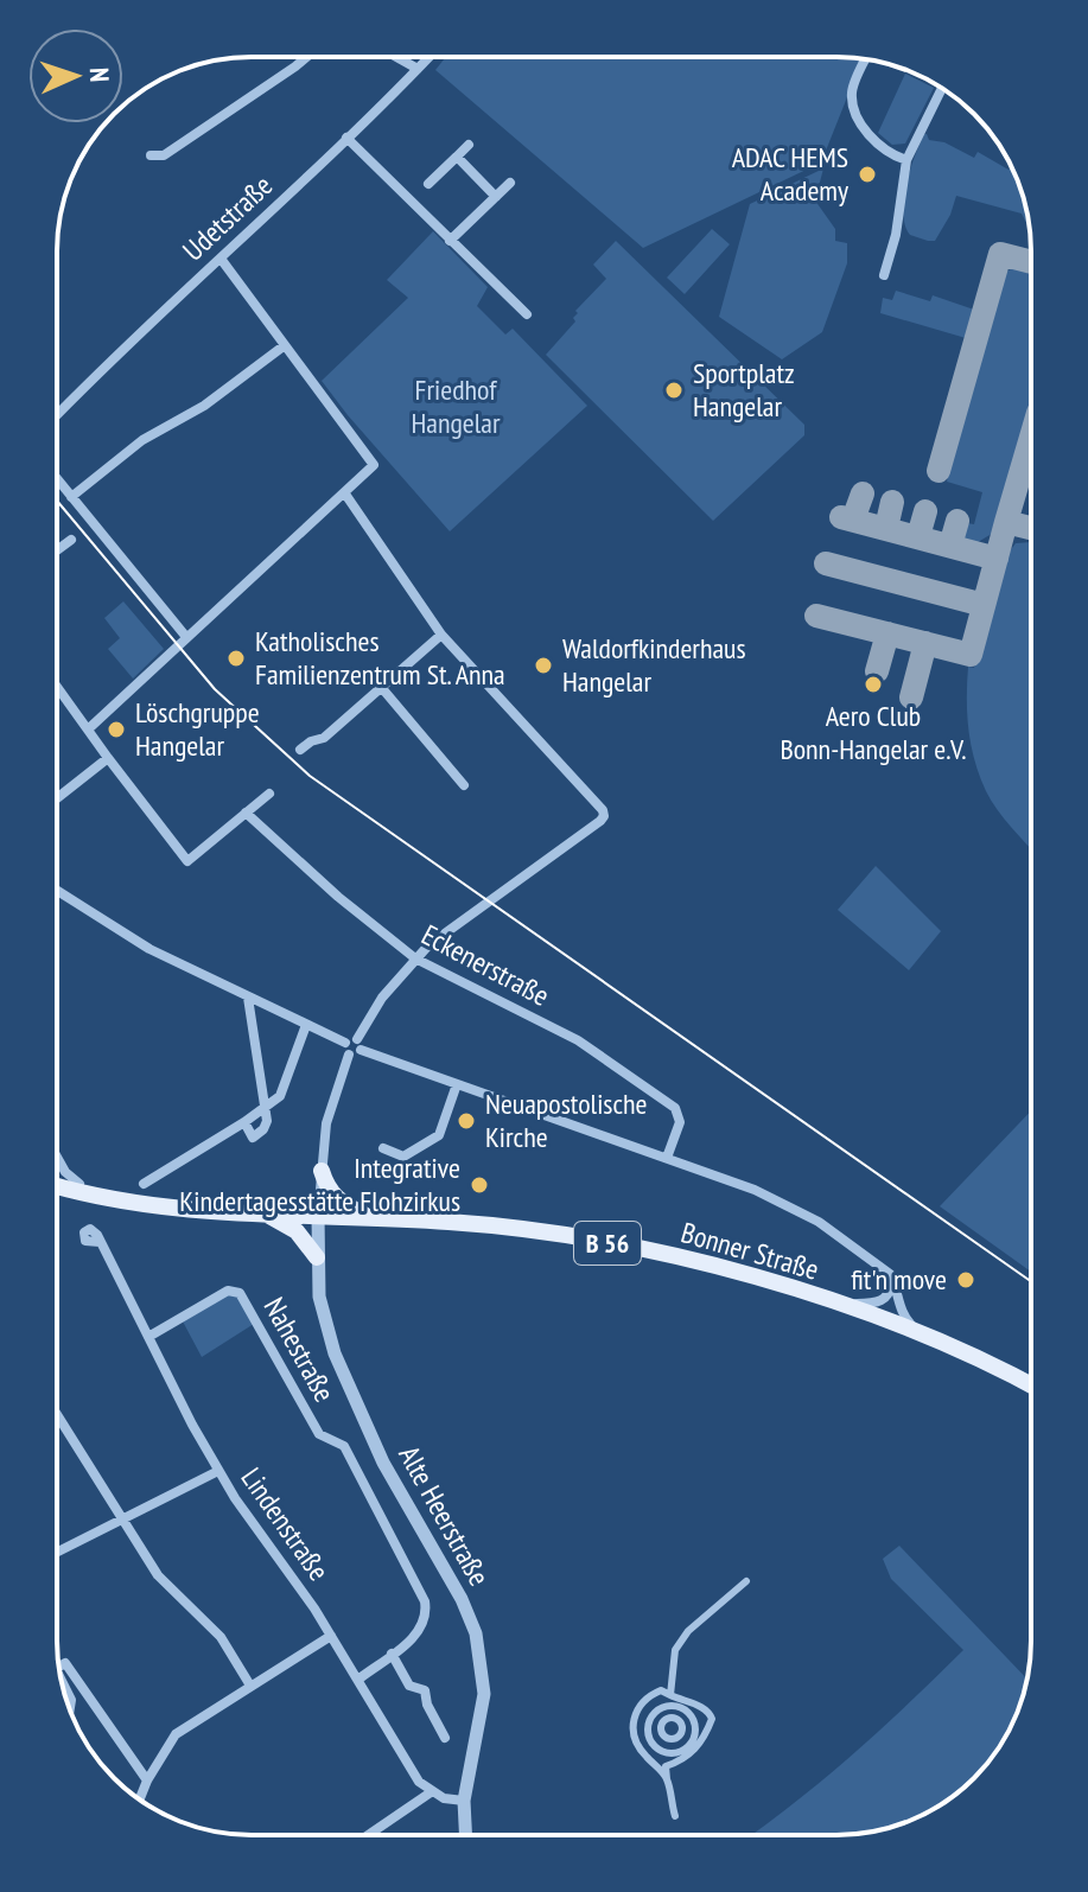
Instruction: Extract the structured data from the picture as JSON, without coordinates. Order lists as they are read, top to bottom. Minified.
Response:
{"streets":{"main road":["B 56","Bonner Straße"],"street":["Udetstraße","Eckenerstraße","Nahestraße","Alte Heerstraße","Lindenstraße"]},"crossings":[["Bonner Straße","Alte Heerstraße"],["Nahestraße","Lindenstraße"]],"parks":["Friedhof Hangelar"],"places":["ADAC HEMS Academy","Sportplatz Hangelar","Katholisches Familienzentrum St. Anna","Waldorfkinderhaus Hangelar","Aero Club Bonn-Hangelar e.V.","Löschgruppe Hangelar","Neuapostolische Kirche","Integrative Kindertagesstätte Flohzirkus","fit'n move"],"north":"right"}
